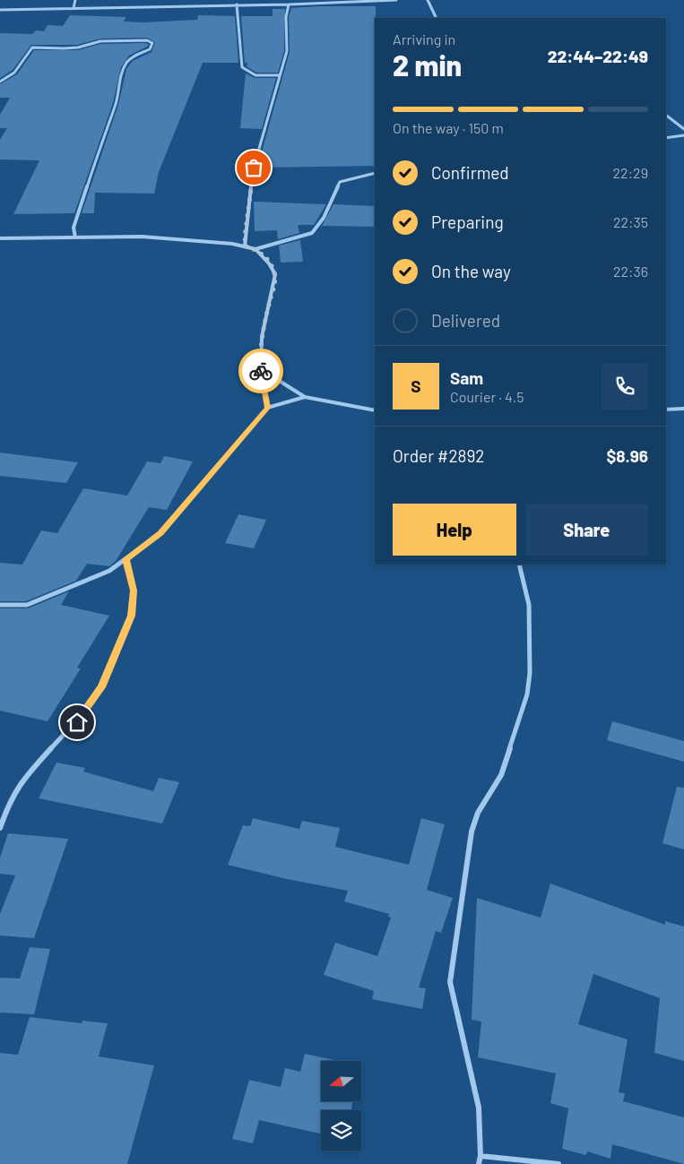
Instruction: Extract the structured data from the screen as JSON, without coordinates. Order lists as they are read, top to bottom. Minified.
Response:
{"north":"left","page":{"heading":["2 min","Arriving in","22:44–22:49"],"panel":["Sam","Courier · 4.5","Order #2892","$8.96"],"bar":"On the way · 150 m","list":[["Confirmed","22:29"],["Preparing","22:35"],["On the way","22:36"],"Delivered"],"round":"S","buttons":["Help","Share"]}}
